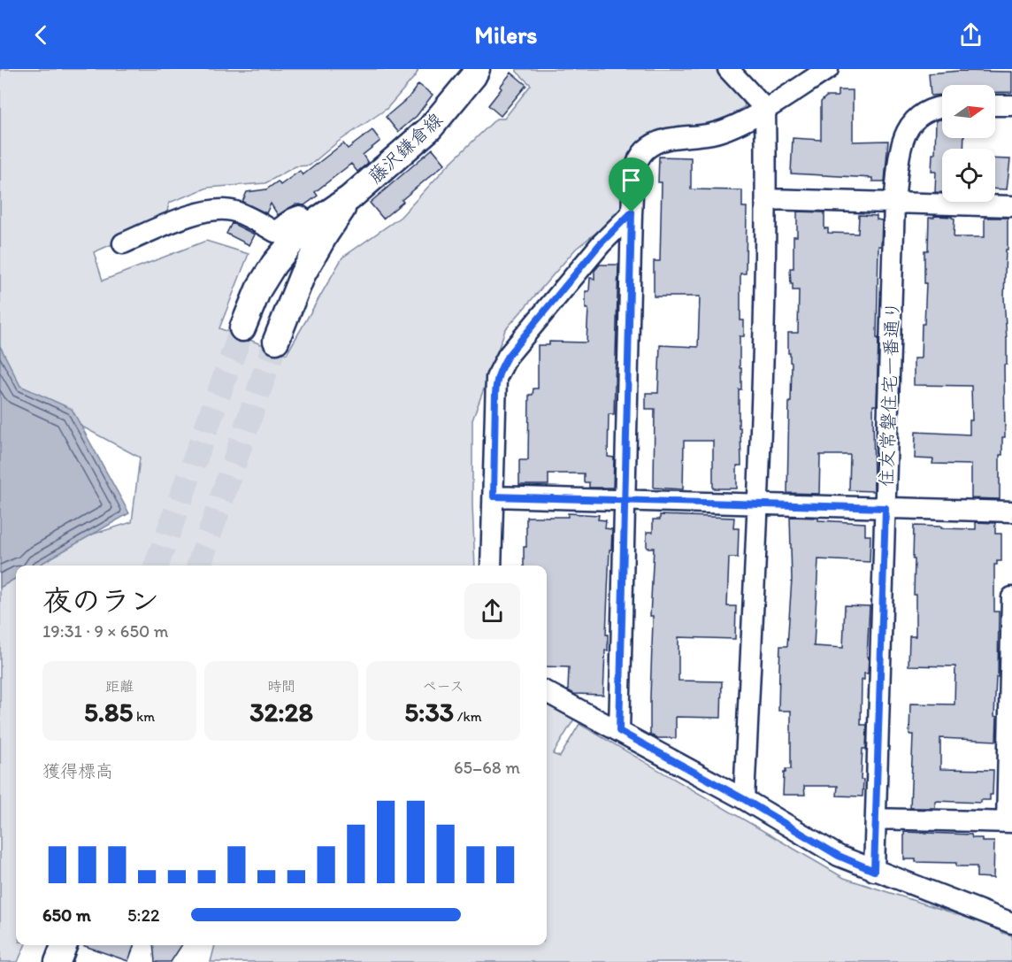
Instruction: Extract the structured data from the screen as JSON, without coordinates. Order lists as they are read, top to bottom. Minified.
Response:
{"streets":{"main road":["藤沢鎌倉線"],"street":["住友常磐住宅一番通り"]},"north":"right","page":{"header":"Milers","heading":["夜のラン","19:31 · 9 × 650 m"],"stats":[["距離","5.85 km"],["時間","32:28"],["ペース","5:33 /km"]],"chart":["獲得標高","65–68 m"],"list":[{"name":"650 m","note":"5:22"}]}}
